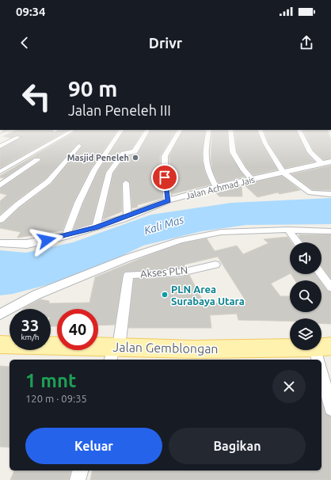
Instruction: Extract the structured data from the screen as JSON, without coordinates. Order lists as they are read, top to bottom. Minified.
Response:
{"streets":{"main road":["Jalan Gemblongan"],"street":["Jalan Achmad Jais","Akses PLN"]},"crossings":[["Akses PLN","Jalan Gemblongan"]],"water":["Kali Mas"],"places":["Masjid Peneleh","PLN Area Surabaya Utara"],"page":{"status":"09:34","header":"Drivr","turn":["90 m","Jalan Peneleh III"],"speed":"33 km/h","limit":"40","heading":["1 mnt","120 m · 09:35"],"buttons":["Keluar","Bagikan"]}}
